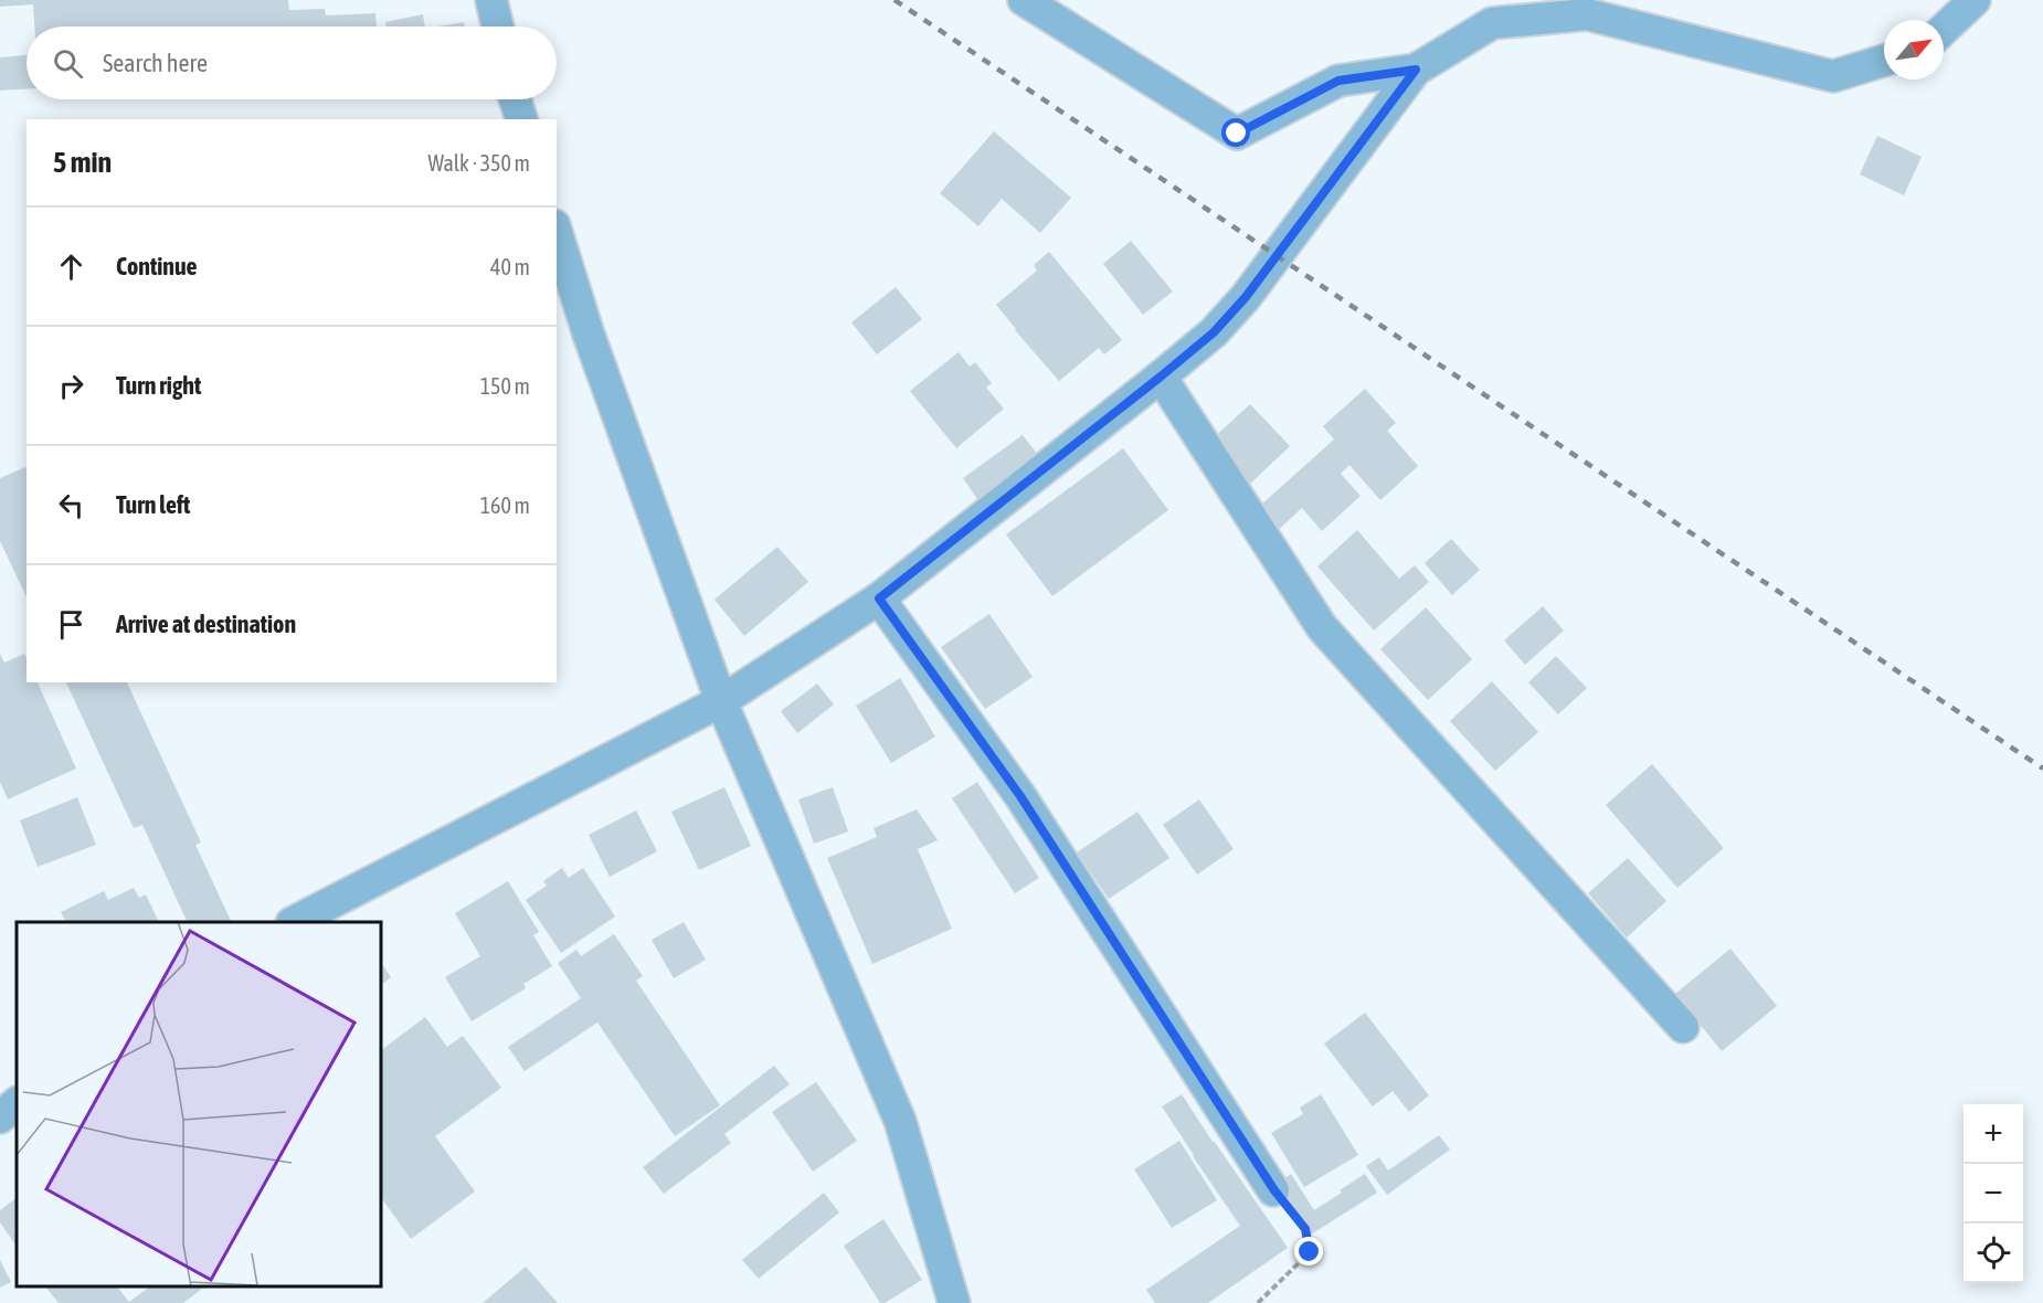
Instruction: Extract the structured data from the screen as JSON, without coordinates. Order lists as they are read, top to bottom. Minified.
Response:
{"north":"top right","page":{"search":"Search here","heading":["5 min","Walk · 350 m"],"list":[["Continue","40 m"],["Turn right","150 m"],["Turn left","160 m"],"Arrive at destination"],"map_buttons":["+","−"]}}
